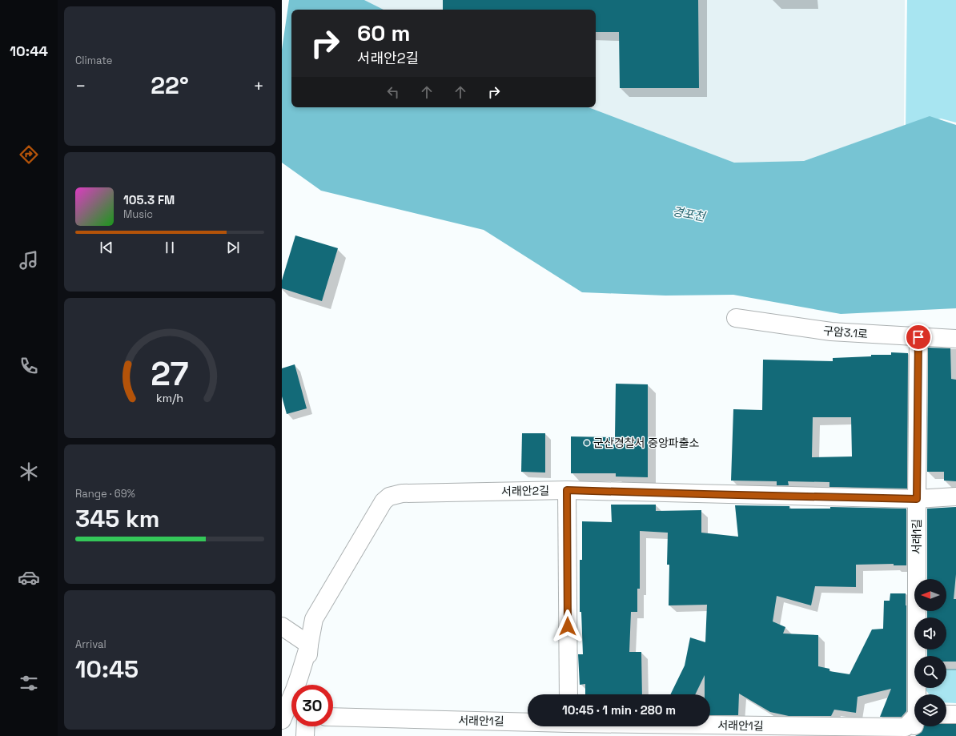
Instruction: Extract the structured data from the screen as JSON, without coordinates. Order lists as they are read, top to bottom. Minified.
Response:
{"streets":{"street":["구암3.1로","서래안2길","서래1길","서래안1길"]},"crossings":[["구암3.1로","서래1길"],["서래안2길","서래1길"]],"water":["경포천"],"places":["군산경찰서 중앙파출소"],"north":"left","page":{"tabs":"10:44","tile":["Climate",["Range · 69%","345 km"],["Arrival","10:45"]],"turn":["60 m","서래안2길"],"heat":["−","22°","+"],"song":["105.3 FM","Music"],"limit":"30","trip":"10:45 · 1 min · 280 m","gauge":["27","km/h"]}}
